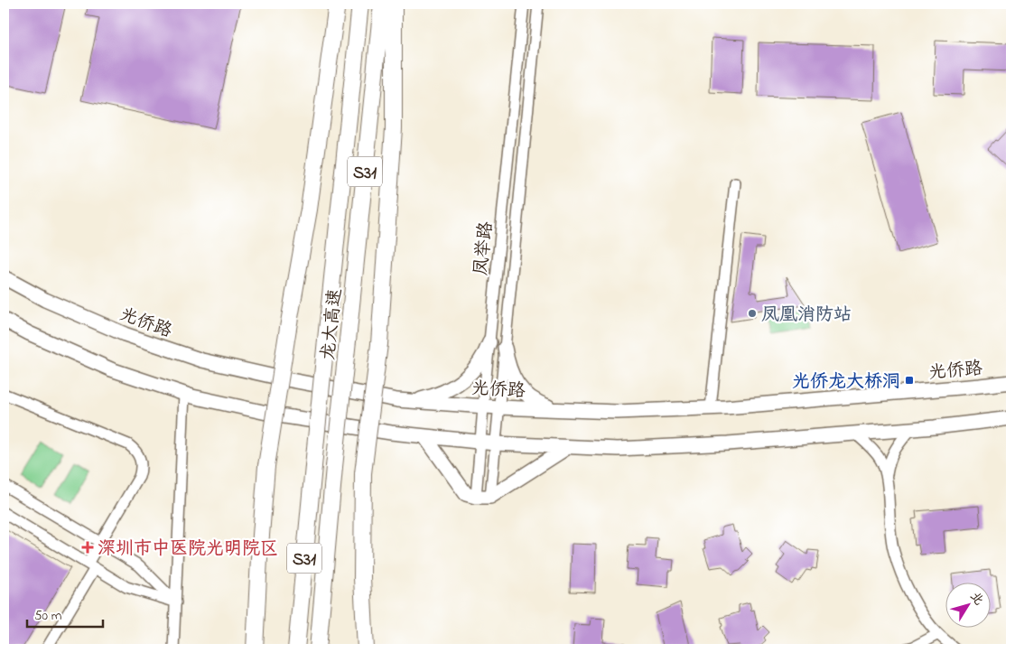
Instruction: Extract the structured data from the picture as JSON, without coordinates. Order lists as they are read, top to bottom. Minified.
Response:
{"streets":{"highway":["S31","龙大高速"],"main road":["光侨路"],"street":["凤举路"]},"crossings":[["凤举路","光侨路"]],"places":{"other":["凤凰消防站"],"transit":["光侨龙大桥洞"],"health":["深圳市中医院光明院区"]},"scale_bar":"50 m","north":"top right"}
